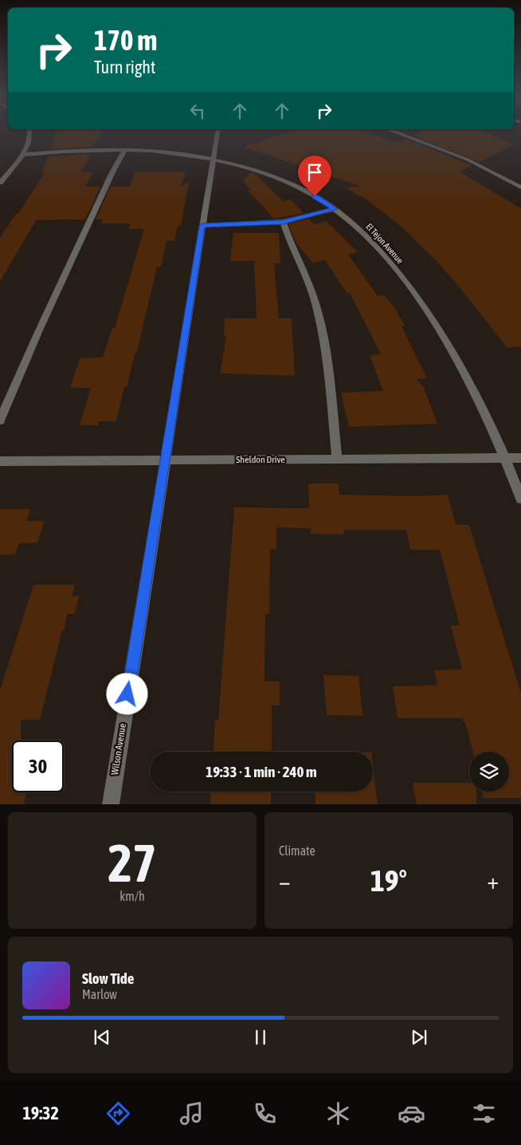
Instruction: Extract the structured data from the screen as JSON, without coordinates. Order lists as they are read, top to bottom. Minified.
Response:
{"streets":{"street":["El Tejon Avenue","Sheldon Drive","Wilson Avenue"]},"crossings":[["El Tejon Avenue","Sheldon Drive"],["El Tejon Avenue","Wilson Avenue"],["Sheldon Drive","Wilson Avenue"]],"page":{"turn":["170 m","Turn right"],"limit":"30","trip":"19:33 · 1 min · 240 m","tile":[["27","km/h"],"Climate"],"heat":["−","19°","+"],"song":["Slow Tide","Marlow"],"tabs":"19:32"}}
